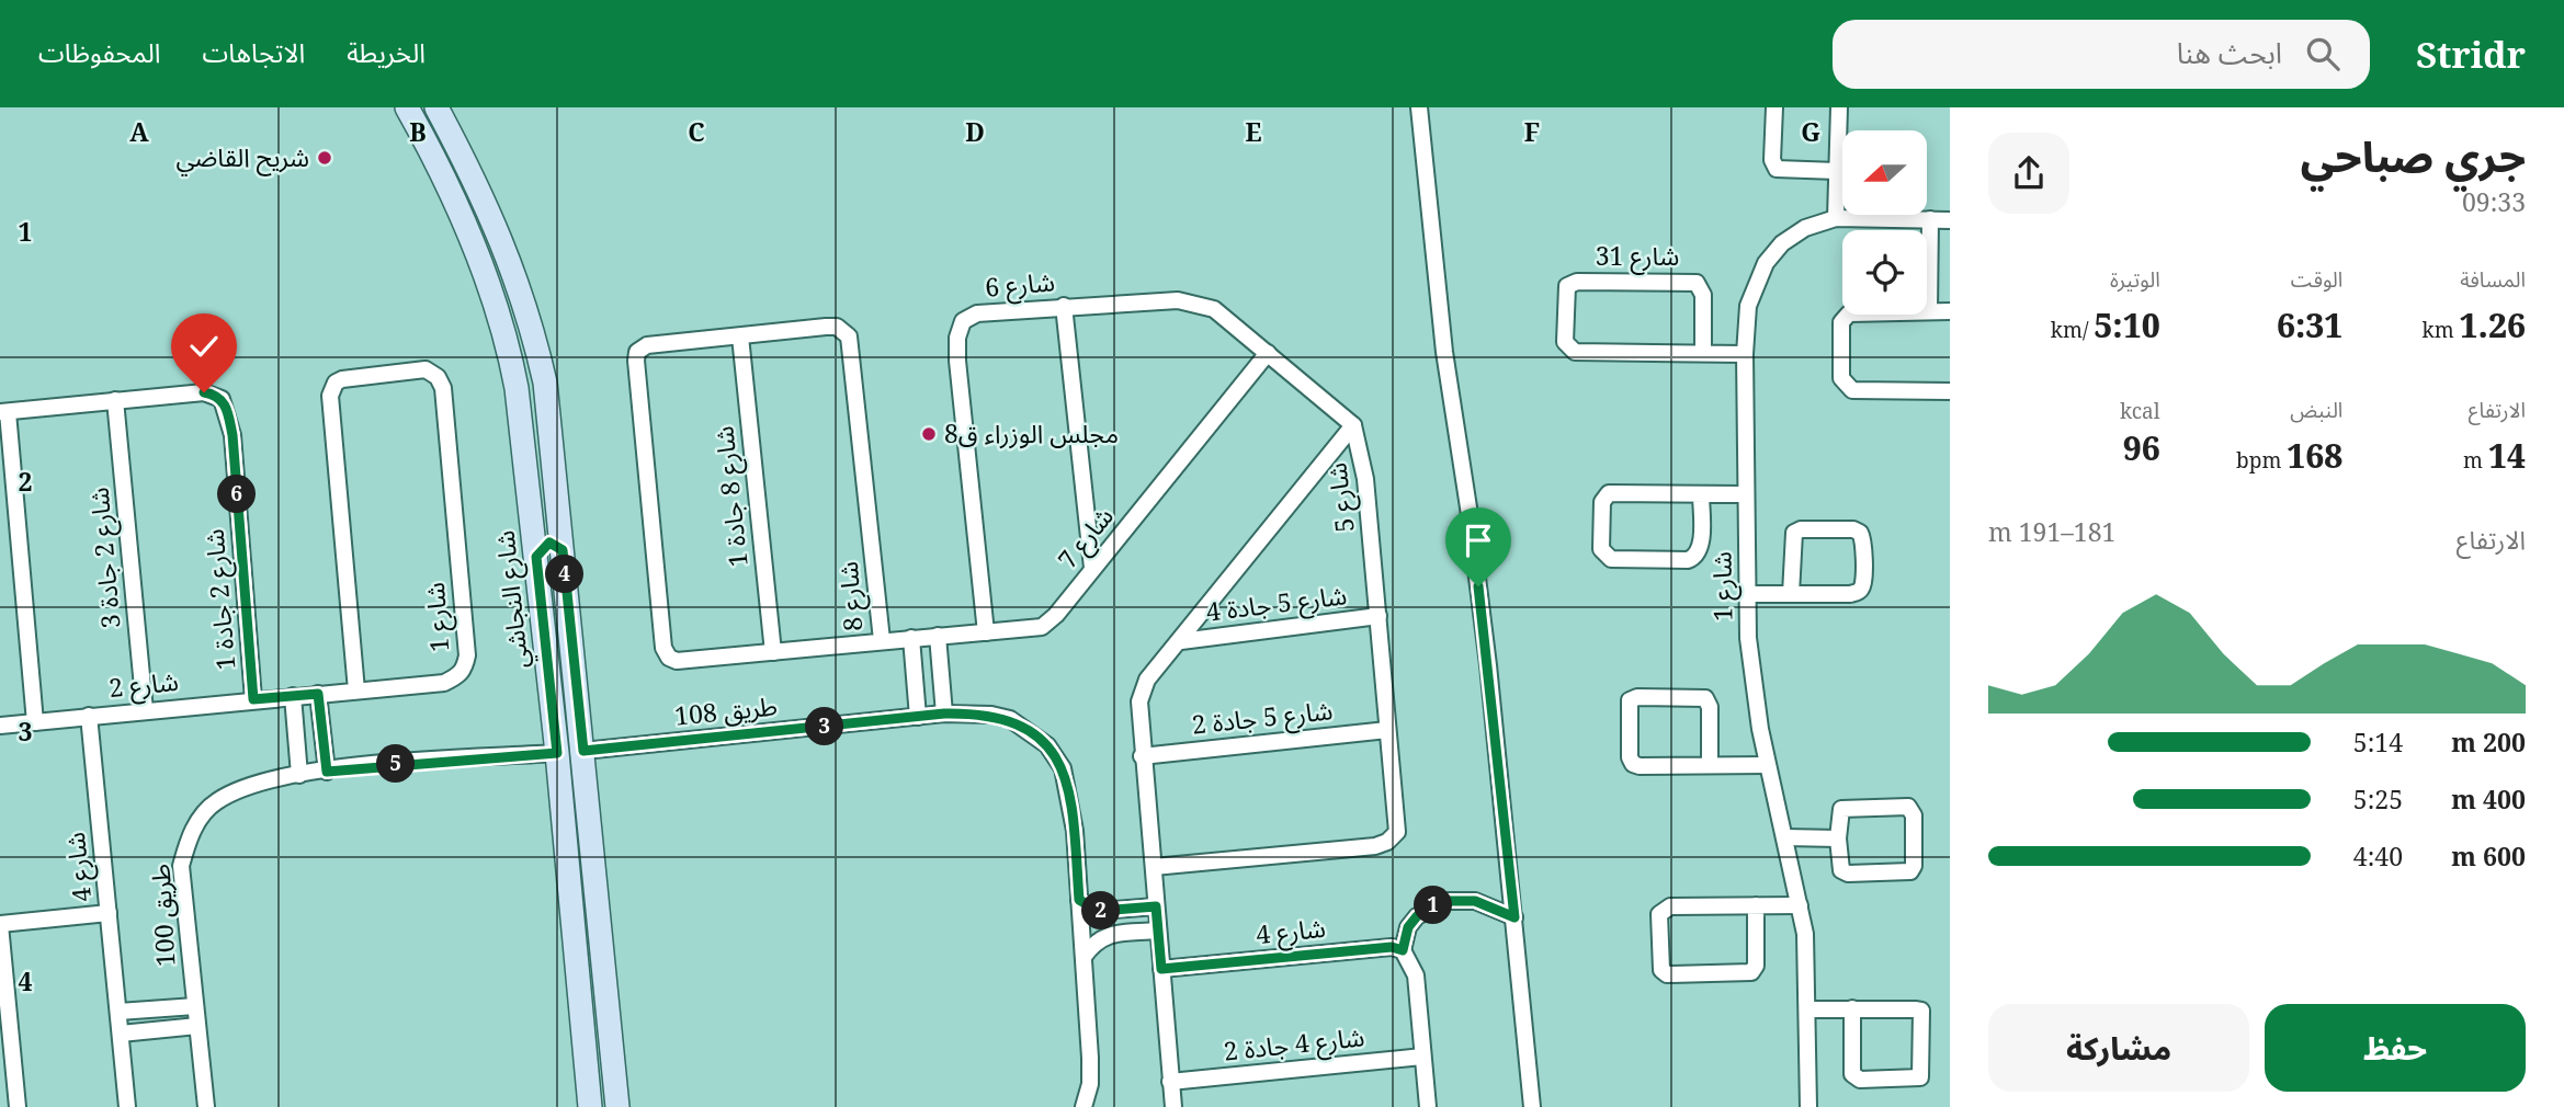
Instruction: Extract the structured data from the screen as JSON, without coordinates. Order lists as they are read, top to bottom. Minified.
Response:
{"streets":{"main road":["شارع النجاشي"],"street":["شارع 31","شارع 6","شارع 8 جادة 1","شارع 5","شارع 7","شارع 2 جادة 3","شارع 1","شارع 8","شارع 2 جادة 1","شارع 5 جادة 4","شارع 2","طريق 108","شارع 5 جادة 2","شارع 4","طريق 100","شارع 4 جادة 2"]},"crossings":[["شارع 31","شارع 1"],["شارع 6","شارع 5"],["شارع 6","شارع 7"],["شارع 8 جادة 1","شارع 8"],["شارع 5","شارع 5 جادة 4"],["شارع 5","شارع 5 جادة 2"],["شارع 5","شارع 4"],["شارع 7","شارع 8"],["شارع 2 جادة 3","شارع 2 جادة 1"],["شارع 2 جادة 3","شارع 2"],["شارع 1","شارع 2"],["شارع 2 جادة 1","شارع 2"],["شارع النجاشي","طريق 100"],["شارع 2","شارع 4"]],"places":["شريح القاضي","مجلس الوزراء ق8"],"north":"left","page":{"header":"Stridr","search":"ابحث هنا","nav":["الخريطة","الاتجاهات","المحفوظات"],"heading":["جري صباحي","09:33"],"stats":[["المسافة","1.26 km"],["الوقت","6:31"],["الوتيرة","5:10 /km"],["الارتفاع","14 m"],["النبض","168 bpm"],["kcal","96"]],"pins":["6","4","3","5","1","2"],"chart":["الارتفاع","181–191 m"],"list":[{"name":"200 m","note":"5:14"},{"name":"400 m","note":"5:25"},{"name":"600 m","note":"4:40"}],"buttons":["حفظ","مشاركة"]},"grid":{"columns":["A","B","C","D","E","F","G"],"rows":["1","2","3","4"]}}
